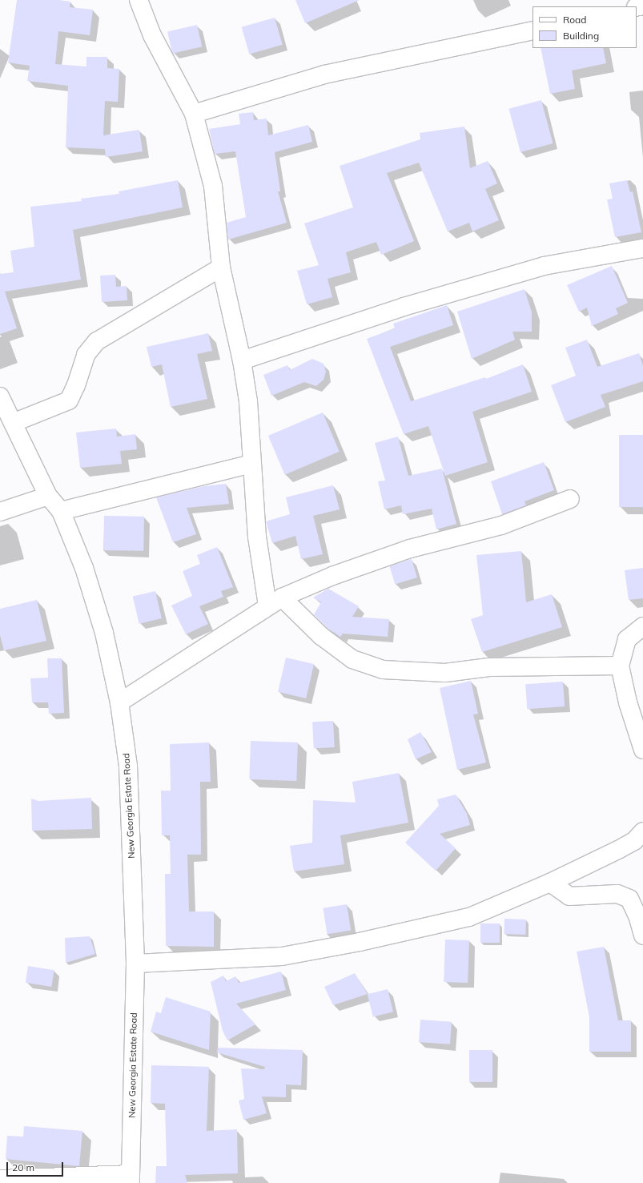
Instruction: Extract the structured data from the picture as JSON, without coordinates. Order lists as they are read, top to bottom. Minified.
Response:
{"streets":{"street":["New Georgia Estate Road"]},"legend":["Road","Building"],"scale_bar":"20 m"}
